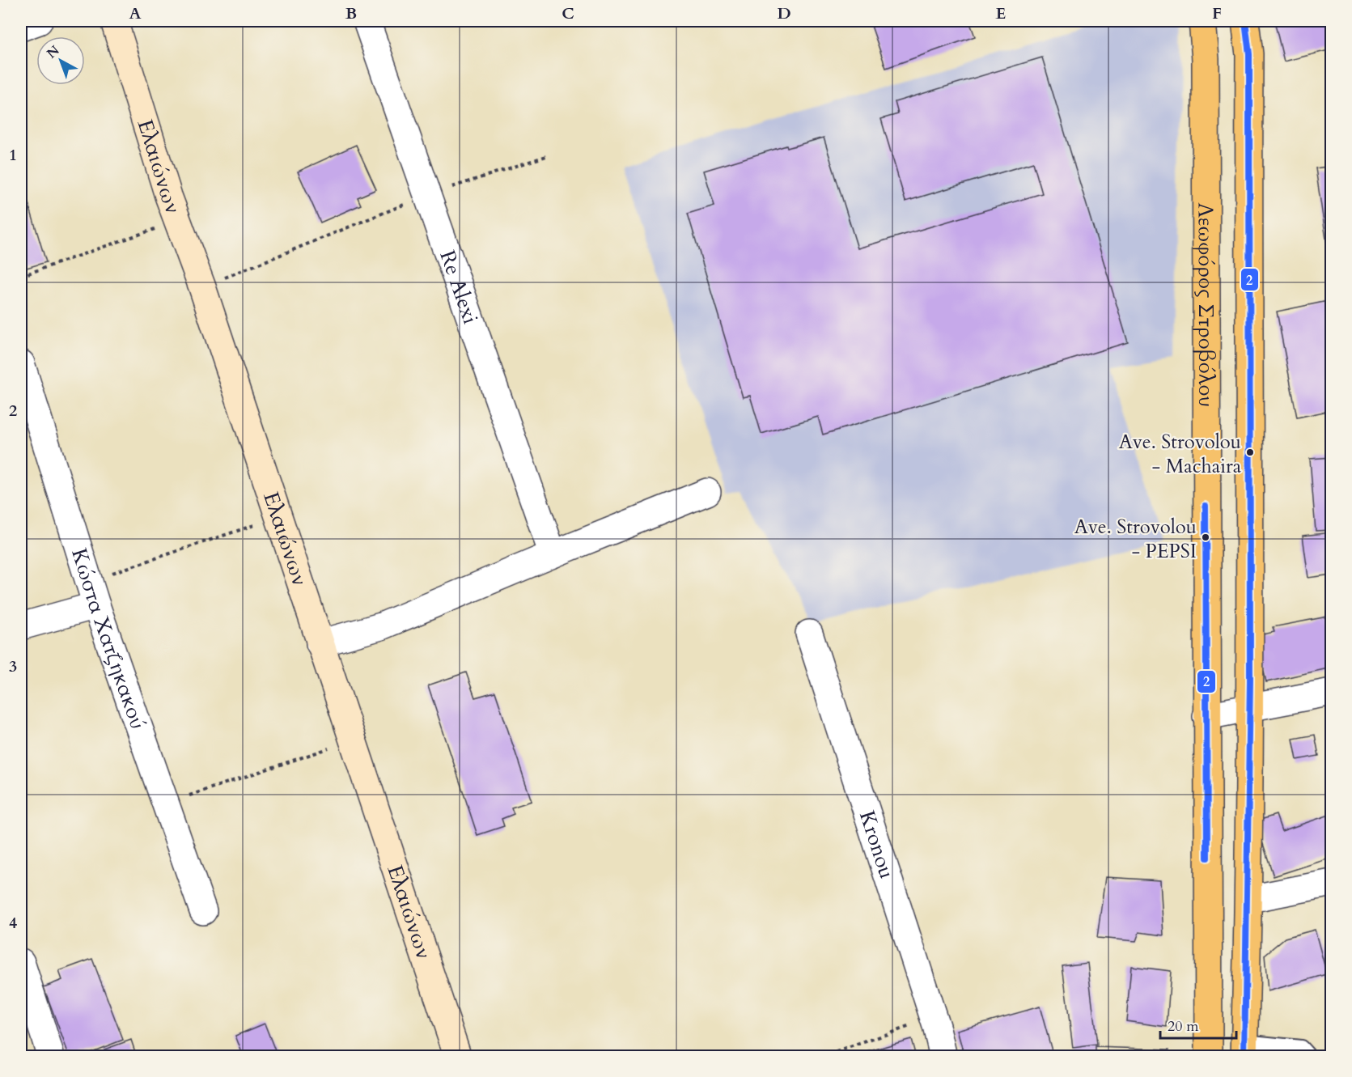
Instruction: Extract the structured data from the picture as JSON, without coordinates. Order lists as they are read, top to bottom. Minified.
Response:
{"streets":{"main road":["Ελαιώνων","Λεωφόρος Στροβόλου"],"street":["Re Alexi","Κώστα Χατζηκακού","Kronou"]},"places":["Ave. Strovolou - Machaira","Ave. Strovolou - PEPSI"],"lines":["transit line 2"],"scale_bar":"20 m","north":"top left","grid":{"columns":["A","B","C","D","E","F"],"rows":["1","2","3","4"]}}
